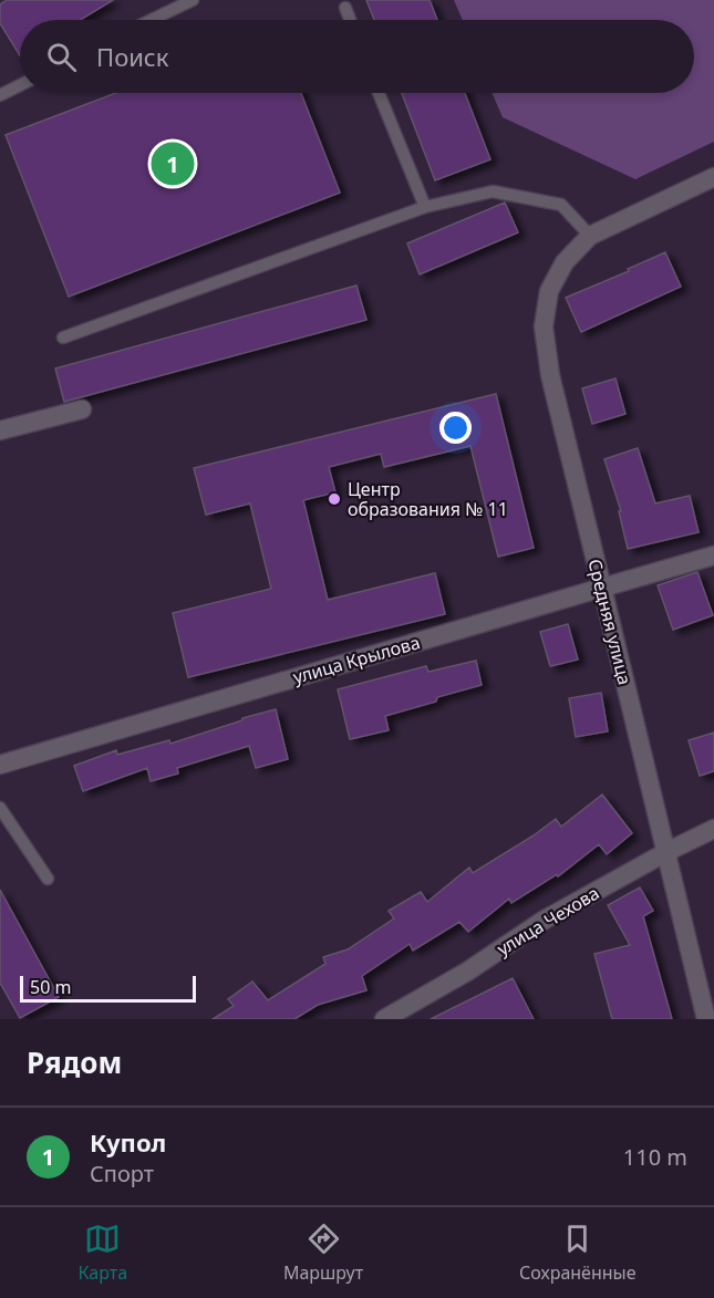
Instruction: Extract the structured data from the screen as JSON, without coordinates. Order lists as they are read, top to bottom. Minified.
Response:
{"streets":{"street":["Средняя улица","улица Крылова","улица Чехова"]},"crossings":[["Средняя улица","улица Крылова"],["Средняя улица","улица Чехова"]],"places":["Центр образования № 11"],"scale_bar":"50 m","page":{"search":"Поиск","pins":"1","scale":"50 m","heading":"Рядом","list":[{"mark":"1","name":"Купол","note":"Спорт","value":"110 m"}],"nav":["Карта","Маршрут","Сохранённые"]}}
